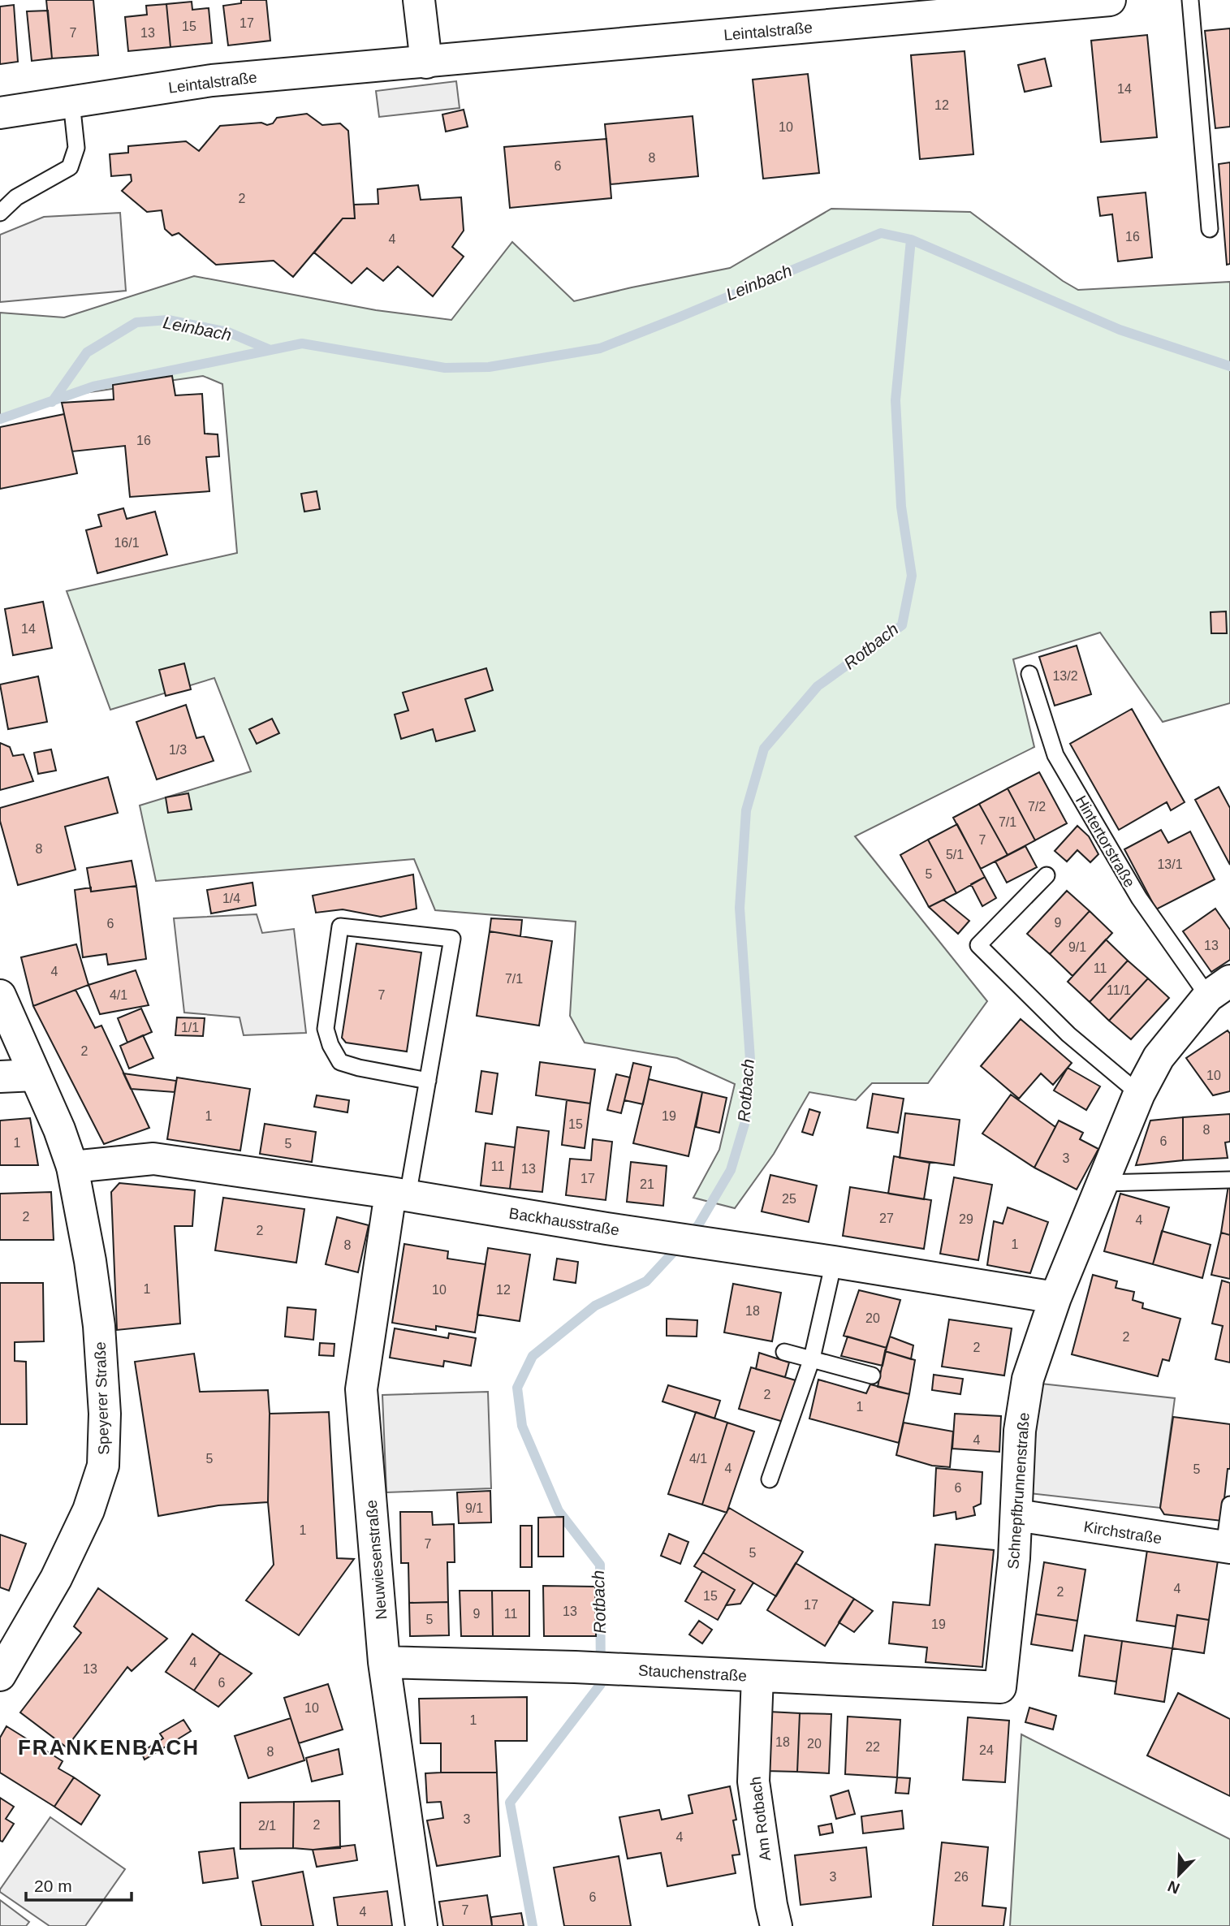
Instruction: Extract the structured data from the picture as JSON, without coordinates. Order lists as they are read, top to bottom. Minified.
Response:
{"streets":{"street":["Leintalstraße","Hintertorstraße","Backhausstraße","Speyerer Straße","Schnepfbrunnenstraße","Kirchstraße","Neuwiesenstraße","Stauchenstraße","Am Rotbach"]},"crossings":[["Hintertorstraße","Backhausstraße"],["Hintertorstraße","Schnepfbrunnenstraße"],["Backhausstraße","Speyerer Straße"],["Backhausstraße","Schnepfbrunnenstraße"],["Backhausstraße","Neuwiesenstraße"],["Schnepfbrunnenstraße","Kirchstraße"],["Schnepfbrunnenstraße","Stauchenstraße"],["Neuwiesenstraße","Stauchenstraße"],["Stauchenstraße","Am Rotbach"]],"districts":["FRANKENBACH"],"water":["Leinbach","Rotbach"],"house_numbers":["17","15","7","13","14","12","10","8","6","2","16","4","16","16/1","14","13/2","1/3","7/2","7/1","7","8","5/1","13/1","5","1/4","9","6","13","9/1","11","4","7/1","11/1","4/1","7","1/1","2","10","1","19","15","8","6","1","5","3","11","13","17","21","25","2","27","29","4","2","1","8","1","10","12","18","20","2","2","2","1","4","5","4/1","4","5","6","9/1","1","7","5","4","2","15","17","13","9","11","5","19","4","13","6","10","1","18","20","22","24","8","3","2","2/1","4","3","26","6","7","4"],"scale_bar":"20 m","north":"bottom left"}
